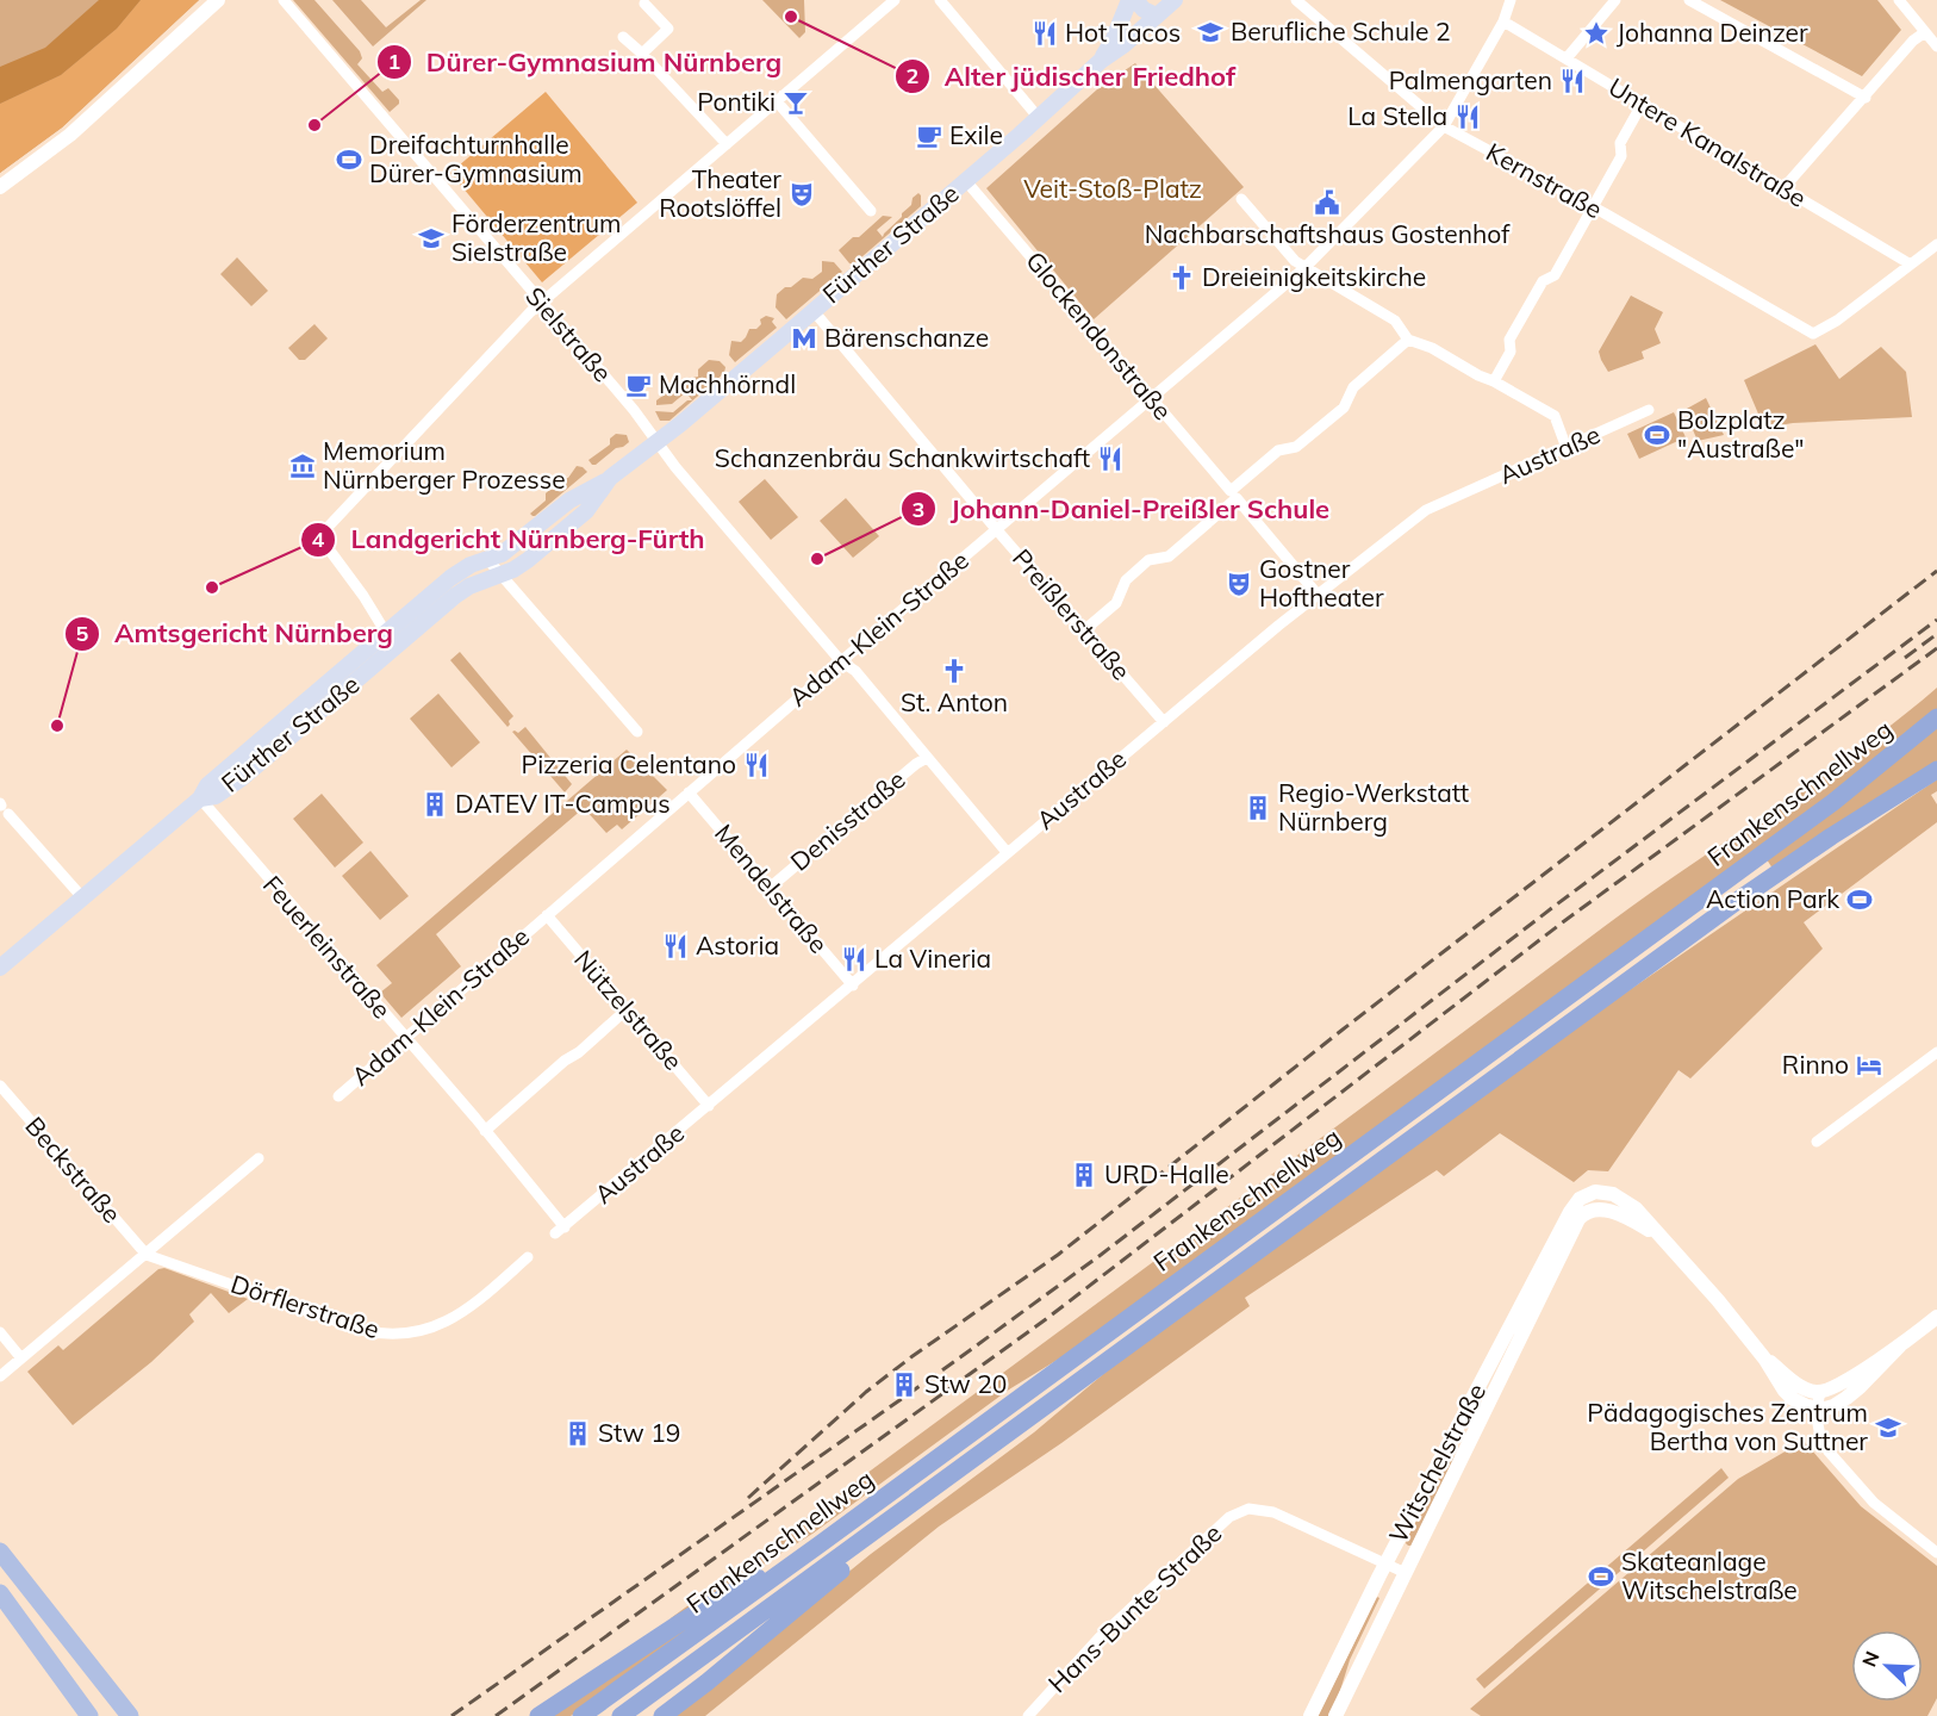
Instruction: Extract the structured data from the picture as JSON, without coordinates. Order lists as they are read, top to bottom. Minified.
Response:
{"streets":{"highway":["Frankenschnellweg"],"main road":["Fürther Straße"],"street":["Untere Kanalstraße","Kernstraße","Sielstraße","Glockendonstraße","Austraße","Preißlerstraße","Adam-Klein-Straße","Denisstraße","Mendelstraße","Feuerleinstraße","Nützelstraße","Beckstraße","Dörflerstraße","Witschelstraße","Hans-Bunte-Straße"]},"crossings":[["Untere Kanalstraße","Kernstraße"],["Untere Kanalstraße","Adam-Klein-Straße"],["Kernstraße","Adam-Klein-Straße"],["Fürther Straße","Sielstraße"],["Fürther Straße","Glockendonstraße"],["Fürther Straße","Preißlerstraße"],["Fürther Straße","Feuerleinstraße"],["Sielstraße","Austraße"],["Sielstraße","Adam-Klein-Straße"],["Sielstraße","Denisstraße"],["Glockendonstraße","Austraße"],["Glockendonstraße","Adam-Klein-Straße"],["Austraße","Preißlerstraße"],["Austraße","Mendelstraße"],["Austraße","Feuerleinstraße"],["Austraße","Nützelstraße"],["Preißlerstraße","Adam-Klein-Straße"],["Adam-Klein-Straße","Mendelstraße"],["Adam-Klein-Straße","Feuerleinstraße"],["Adam-Klein-Straße","Nützelstraße"],["Denisstraße","Mendelstraße"],["Beckstraße","Dörflerstraße"],["Witschelstraße","Hans-Bunte-Straße"]],"parks":["Veit-Stoß-Platz"],"places":{"other":["Alter jüdischer Friedhof","Dürer-Gymnasium Nürnberg","Johann-Daniel-Preißler Schule","Landgericht Nürnberg-Fürth","Amtsgericht Nürnberg"],"school or university":["Berufliche Schule 2","Förderzentrum Sielstraße","Pädagogisches Zentrum Bertha von Suttner"],"restaurant":["Hot Tacos","Palmengarten","La Stella","Schanzenbräu Schankwirtschaft","Pizzeria Celentano","Astoria","La Vineria"],"place":["Johanna Deinzer"],"bar":["Pontiki"],"cafe":["Exile","Machhörndl"],"sports":["Dreifachturnhalle Dürer-Gymnasium","Bolzplatz \"Austraße\"","Action Park","Skateanlage Witschelstraße"],"theatre":["Theater Rootslöffel","Gostner Hoftheater"],"public building":["Nachbarschaftshaus Gostenhof"],"church":["Dreieinigkeitskirche","St. Anton"],"metro station":["Bärenschanze"],"museum":["Memorium Nürnberger Prozesse"],"building":["DATEV IT-Campus","Regio-Werkstatt Nürnberg","URD-Halle","Stw 20","Stw 19"],"hotel":["Rinno"]},"north":"top left"}
